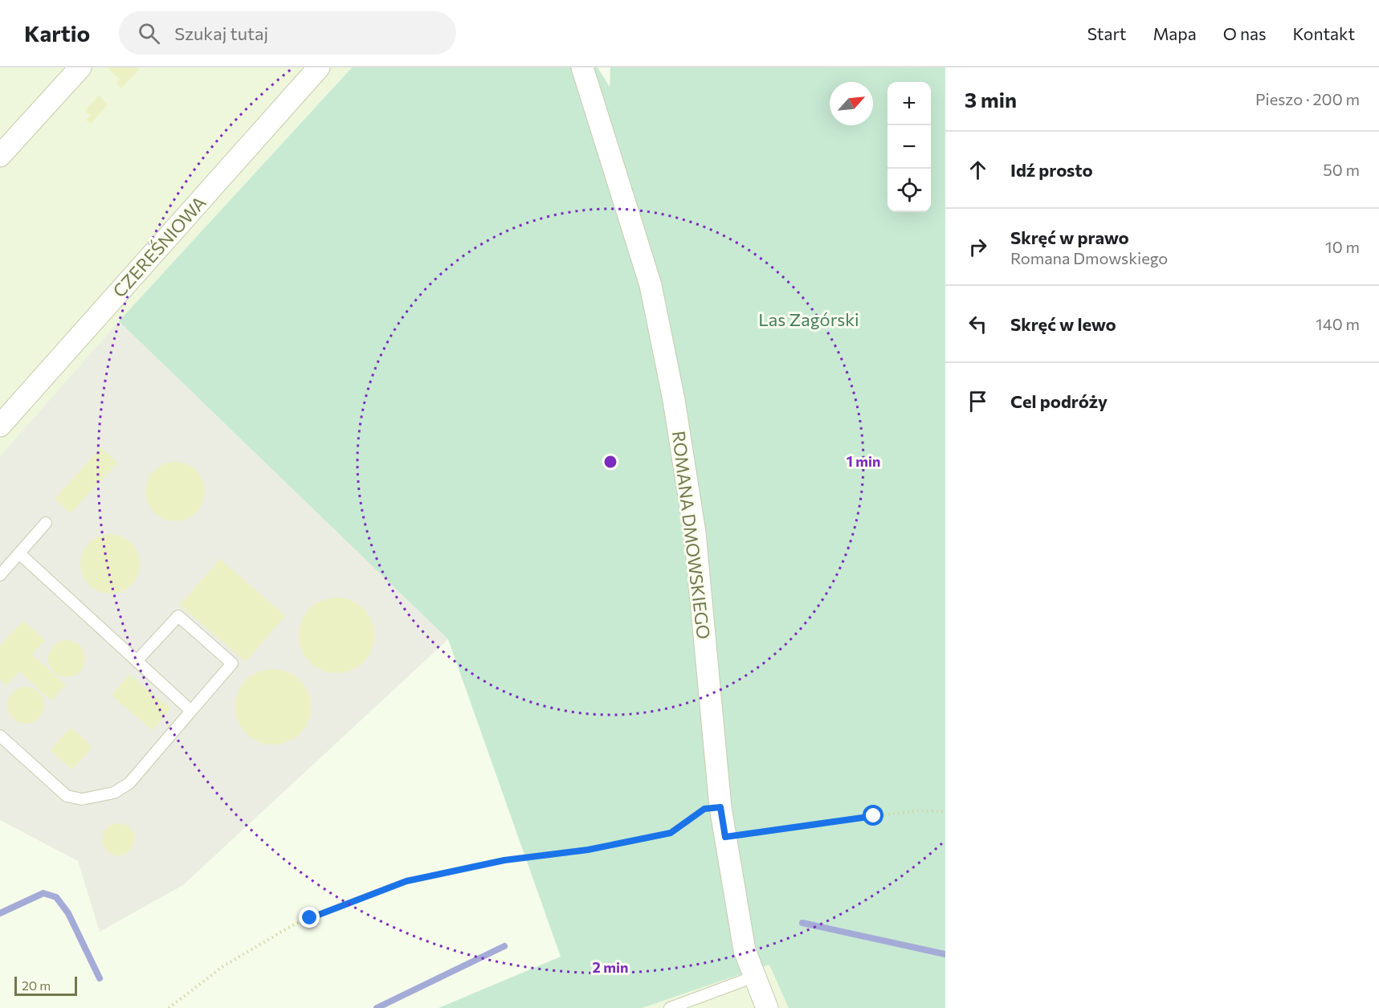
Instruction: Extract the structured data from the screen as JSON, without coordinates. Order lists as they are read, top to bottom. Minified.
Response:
{"streets":{"street":["CZEREŚNIOWA","ROMANA DMOWSKIEGO"]},"parks":["Las Zagórski"],"scale_bar":"20 m","north":"top right","page":{"header":"Kartio","search":"Szukaj tutaj","nav":["Start","Mapa","O nas","Kontakt"],"heading":["3 min","Pieszo · 200 m"],"map_buttons":["+","−"],"list":[["Idź prosto","50 m"],["Skręć w prawo","Romana Dmowskiego","10 m"],["Skręć w lewo","140 m"],"Cel podróży"],"scale":"20 m"},"rings":["1 min","2 min"]}
